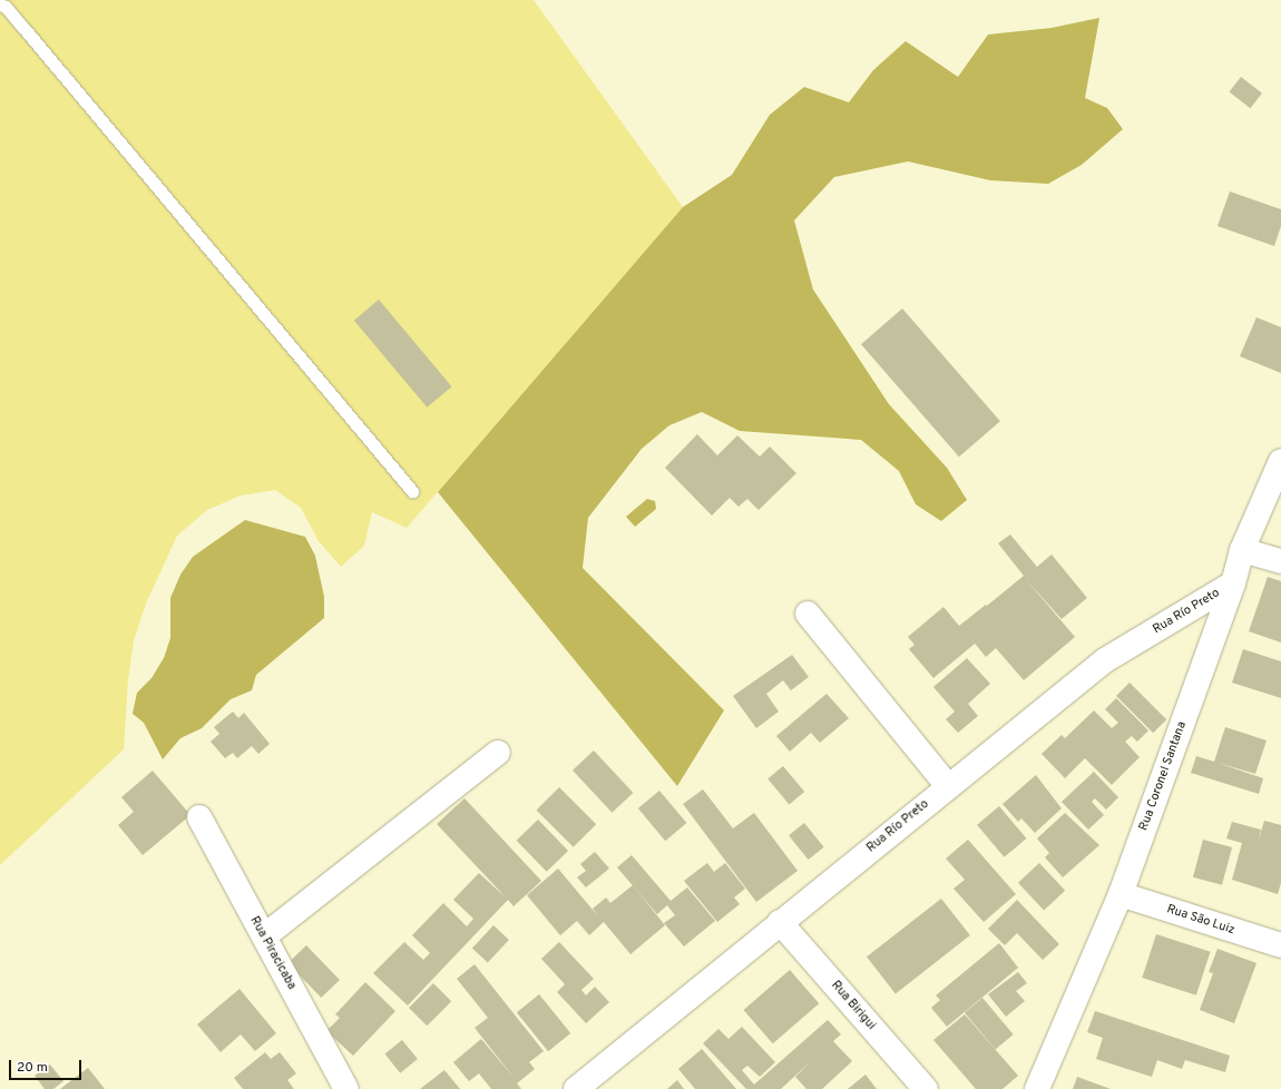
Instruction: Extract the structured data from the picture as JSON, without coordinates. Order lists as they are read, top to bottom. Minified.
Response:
{"streets":{"street":["Rua Río Preto","Rua Coronel Santana","Rua São Luiz","Rua Piracicaba","Rua Birigui"]},"crossings":[["Rua Río Preto","Rua Coronel Santana"],["Rua Río Preto","Rua Birigui"],["Rua Coronel Santana","Rua São Luiz"]],"scale_bar":"20 m"}
